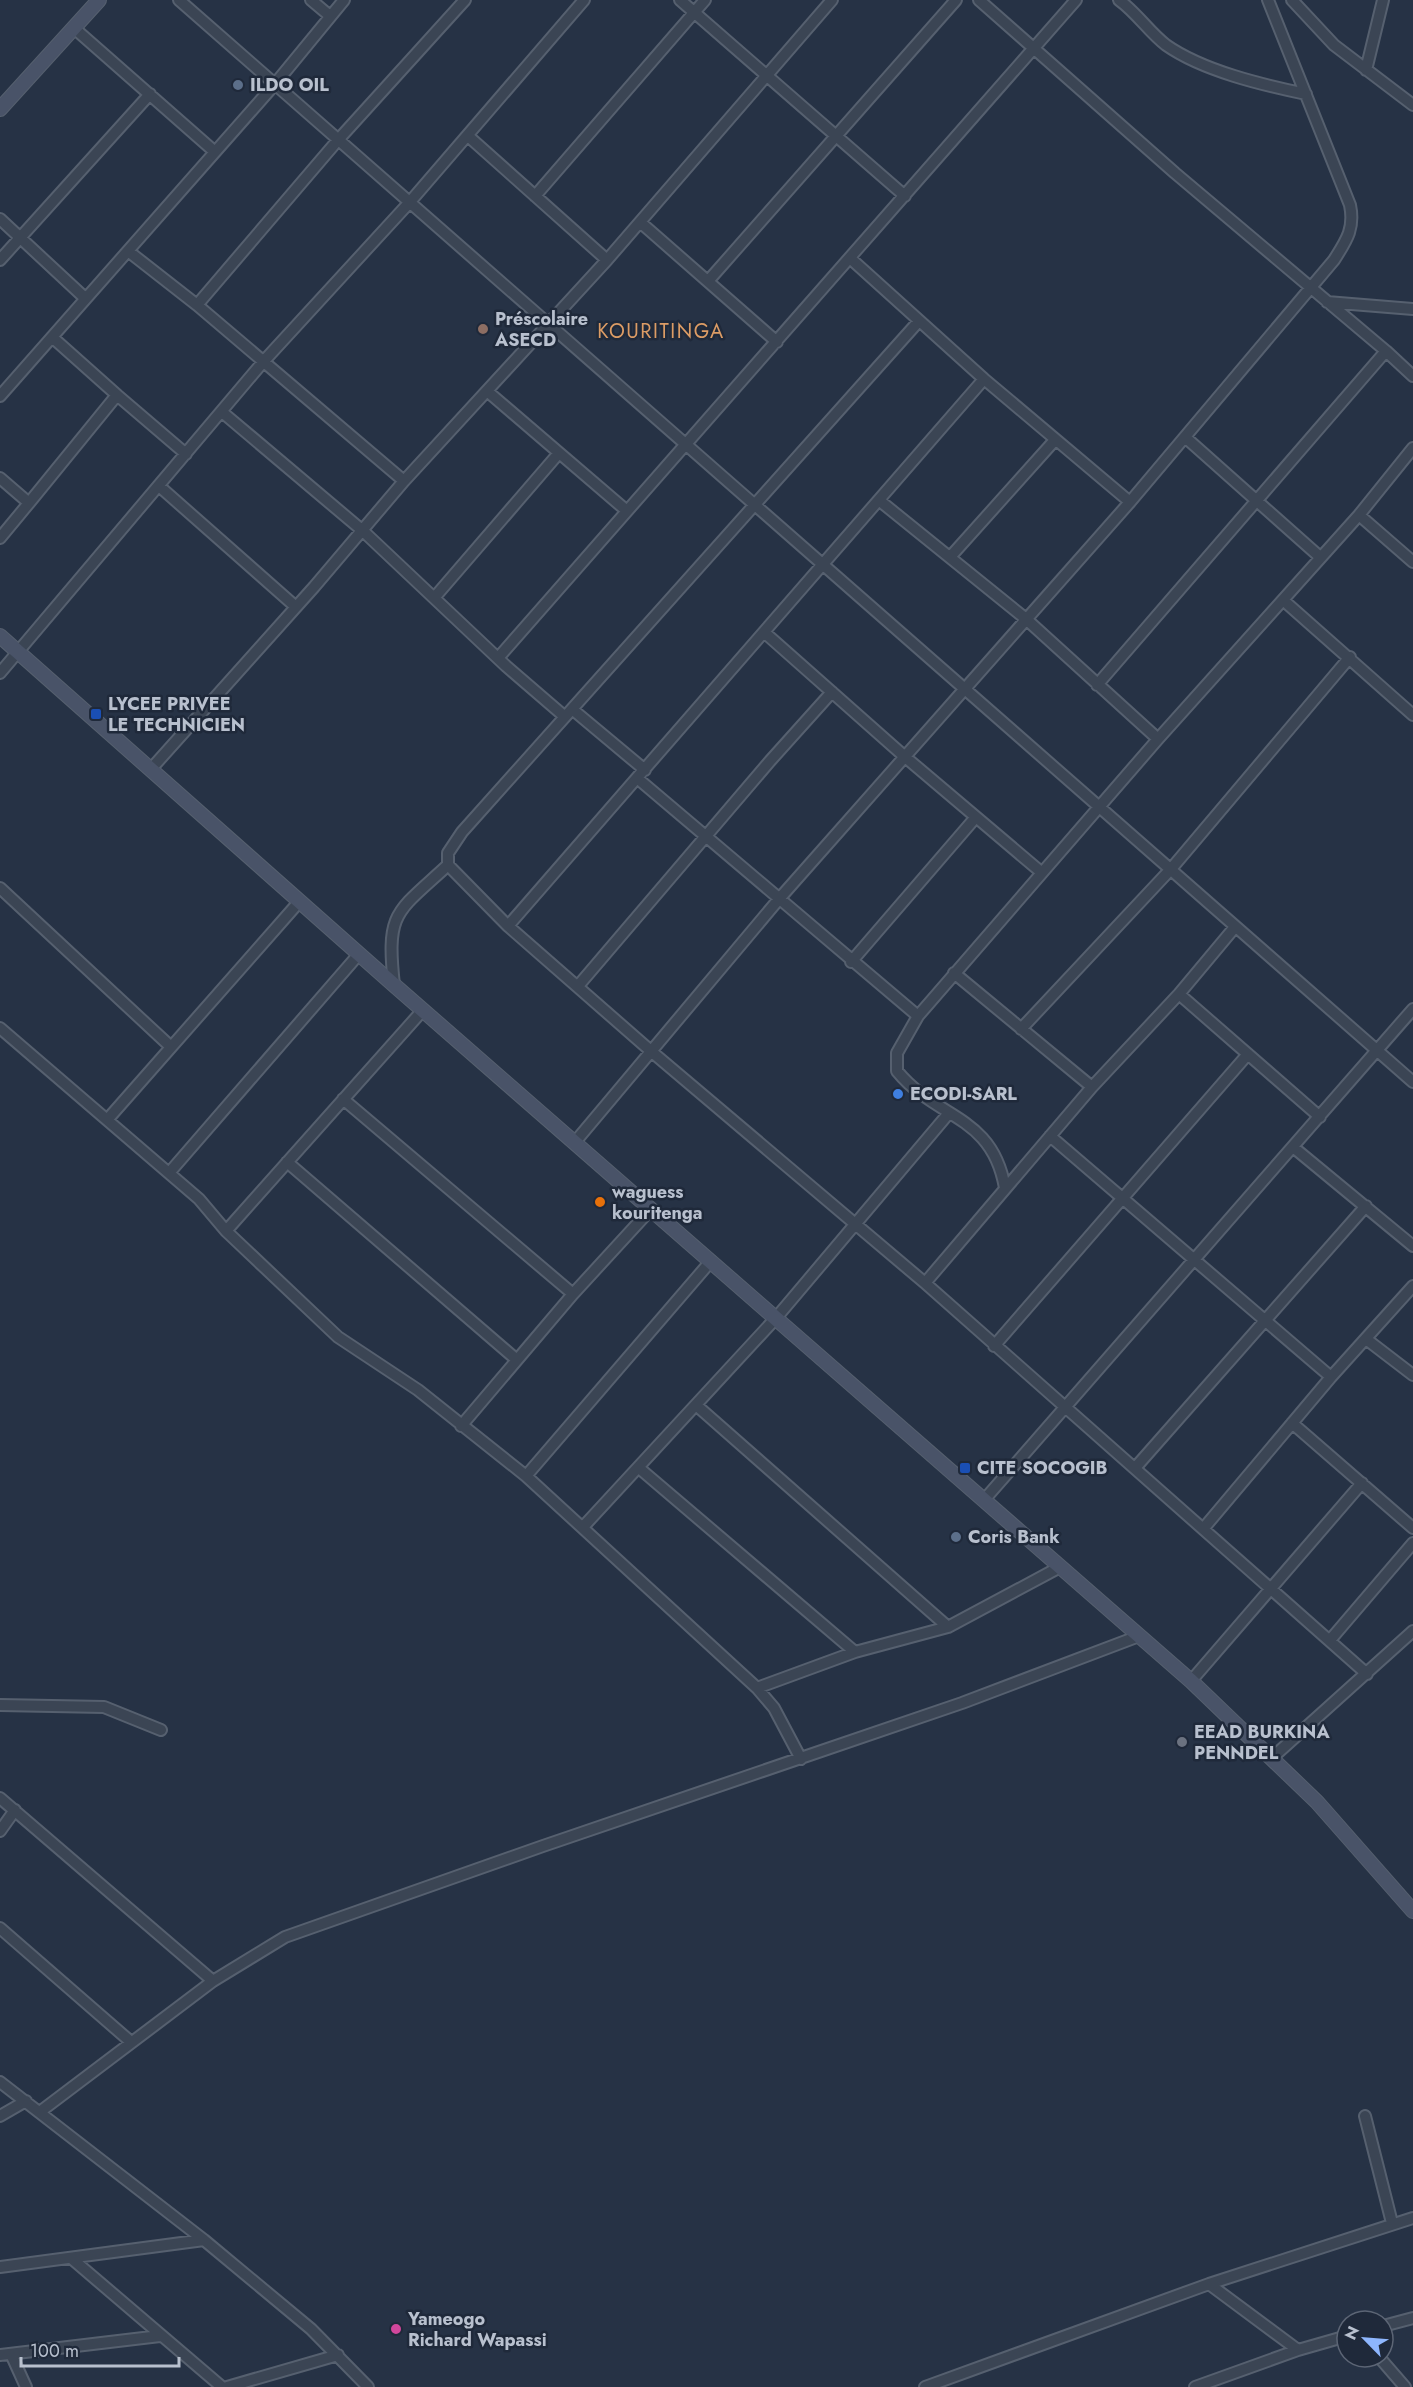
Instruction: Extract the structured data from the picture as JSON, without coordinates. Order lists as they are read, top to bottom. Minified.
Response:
{"districts":["KOURITINGA"],"places":{"other":["ILDO OIL","Préscolaire ASECD","ECODI-SARL","waguess kouritenga","Coris Bank","EEAD BURKINA PENNDEL","Yameogo Richard Wapassi"],"transit":["LYCEE PRIVEE LE TECHNICIEN","CITE SOCOGIB"]},"scale_bar":"100 m","north":"top left"}
